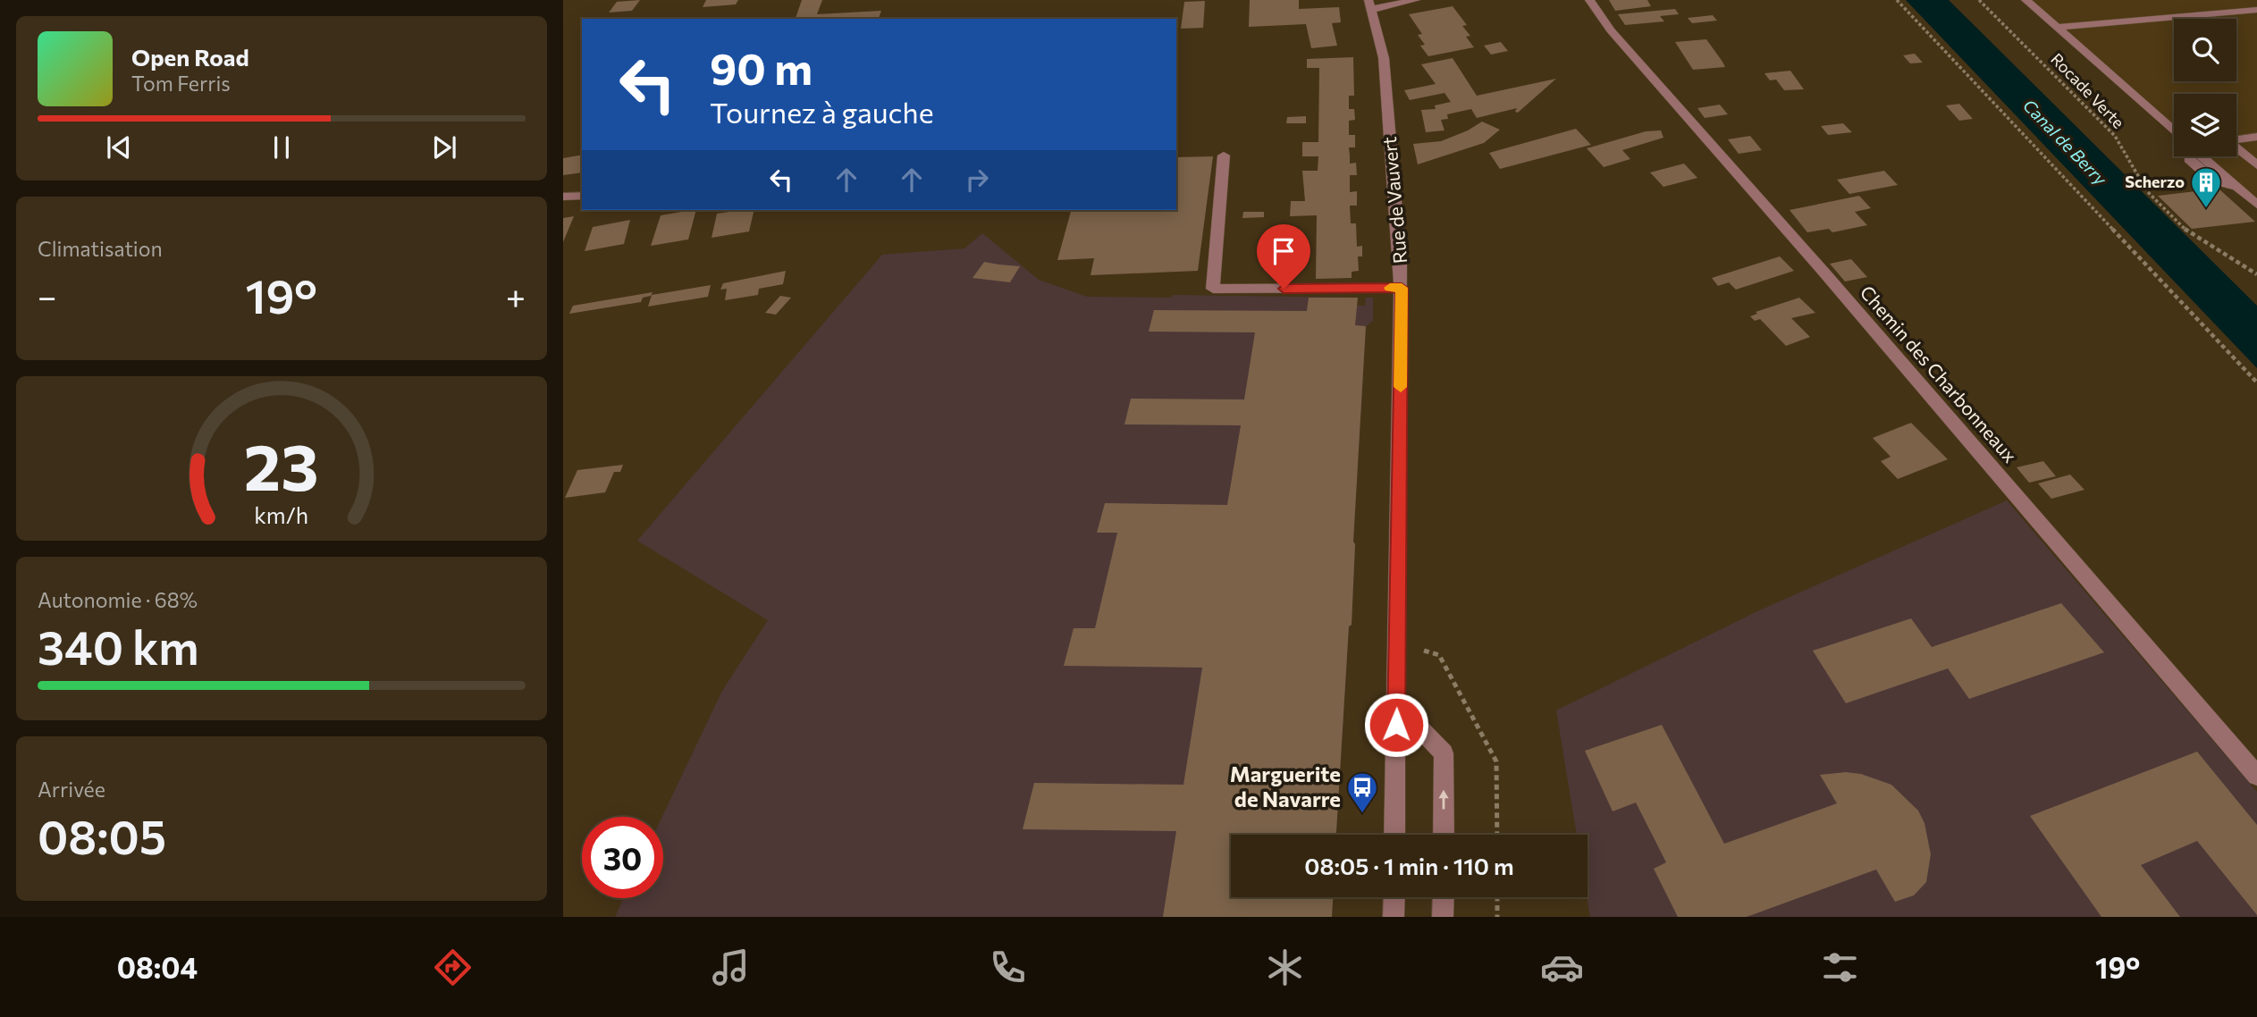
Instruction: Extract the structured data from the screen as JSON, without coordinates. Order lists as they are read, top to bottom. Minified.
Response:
{"streets":{"street":["Rue de Vauvert","Chemin des Charbonneaux"],"path":["Rocade Verte"]},"water":["Canal de Berry"],"places":{"building":["Scherzo"],"bus stop":["Marguerite de Navarre"]},"page":{"turn":["90 m","Tournez à gauche"],"song":["Open Road","Tom Ferris"],"tile":["Climatisation",["Autonomie · 68%","340 km"],["Arrivée","08:05"]],"heat":["−","19°","+"],"limit":"30","trip":"08:05 · 1 min · 110 m","tabs":["08:04","19°"],"gauge":["23","km/h"]}}
